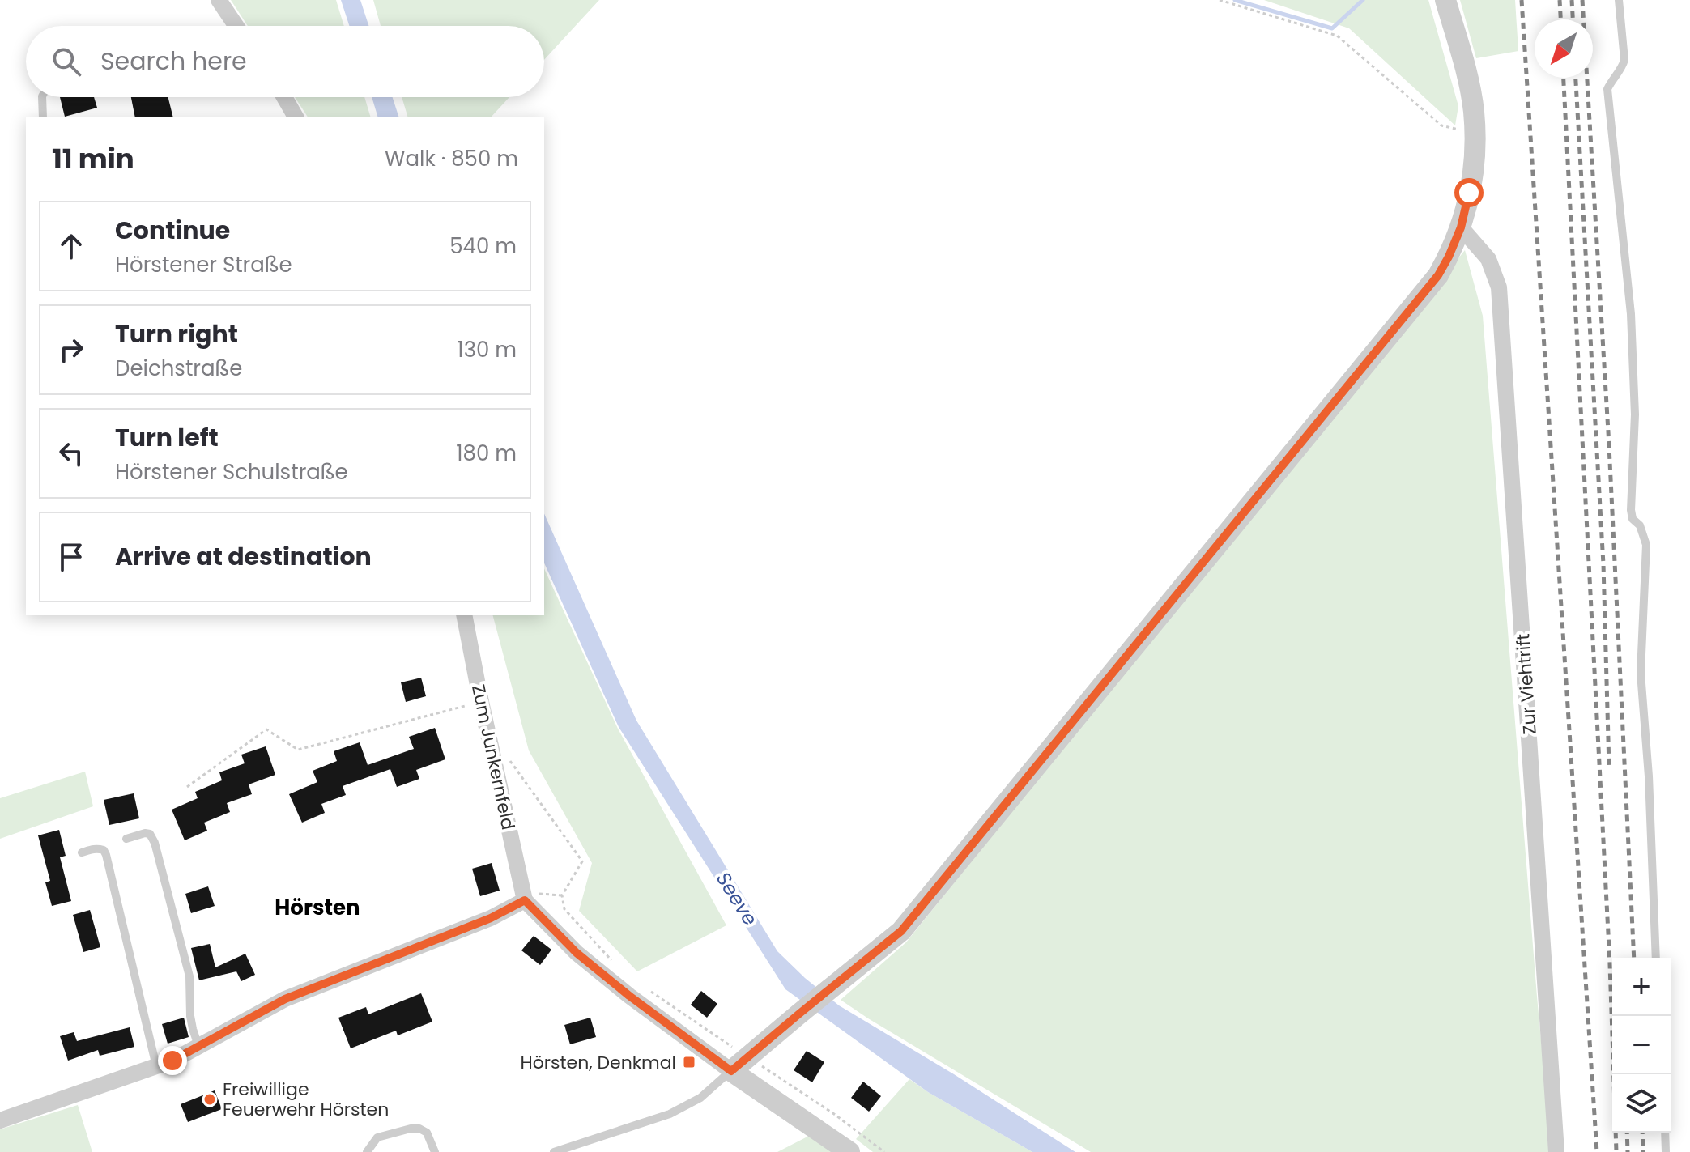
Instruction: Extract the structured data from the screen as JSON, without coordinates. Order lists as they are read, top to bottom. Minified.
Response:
{"streets":{"street":["Zur Viehtrift","Zum Junkernfeld"]},"districts":["Hörsten"],"water":["Seeve"],"places":{"transit":["Hörsten, Denkmal"],"other":["Freiwillige Feuerwehr Hörsten"]},"north":"bottom left","page":{"search":"Search here","heading":["11 min","Walk · 850 m"],"list":[["Continue","Hörstener Straße","540 m"],["Turn right","Deichstraße","130 m"],["Turn left","Hörstener Schulstraße","180 m"],"Arrive at destination"],"map_buttons":["+","−"]}}
